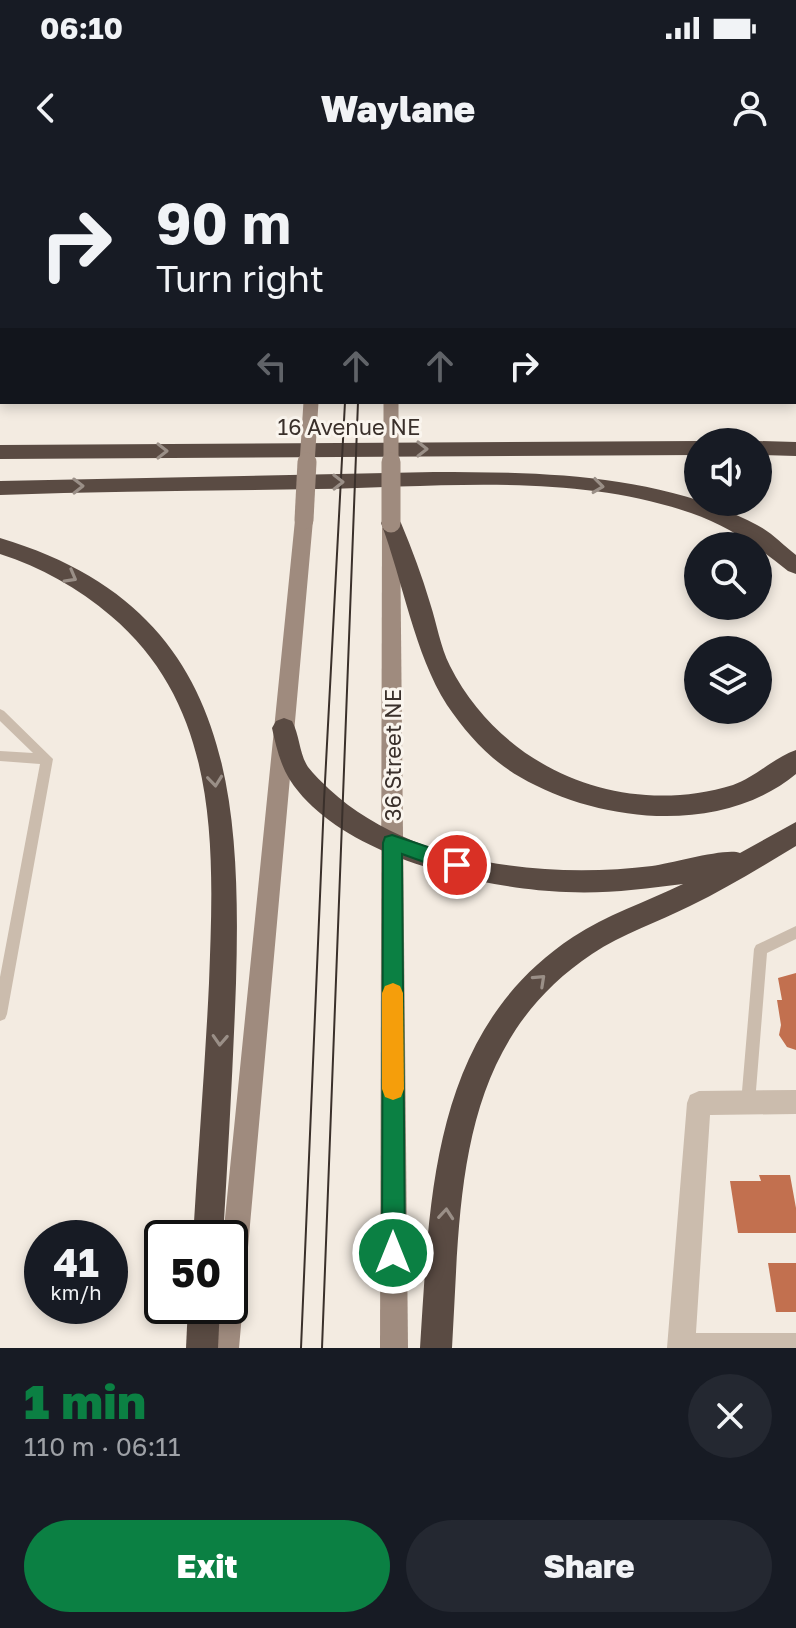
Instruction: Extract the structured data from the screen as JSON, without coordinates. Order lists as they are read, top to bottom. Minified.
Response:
{"streets":{"highway":["16 Avenue NE"],"main road":["36 Street NE"]},"page":{"status":"06:10","header":"Waylane","turn":["90 m","Turn right"],"speed":"41 km/h","limit":"50","heading":["1 min","110 m · 06:11"],"buttons":["Exit","Share"]}}
